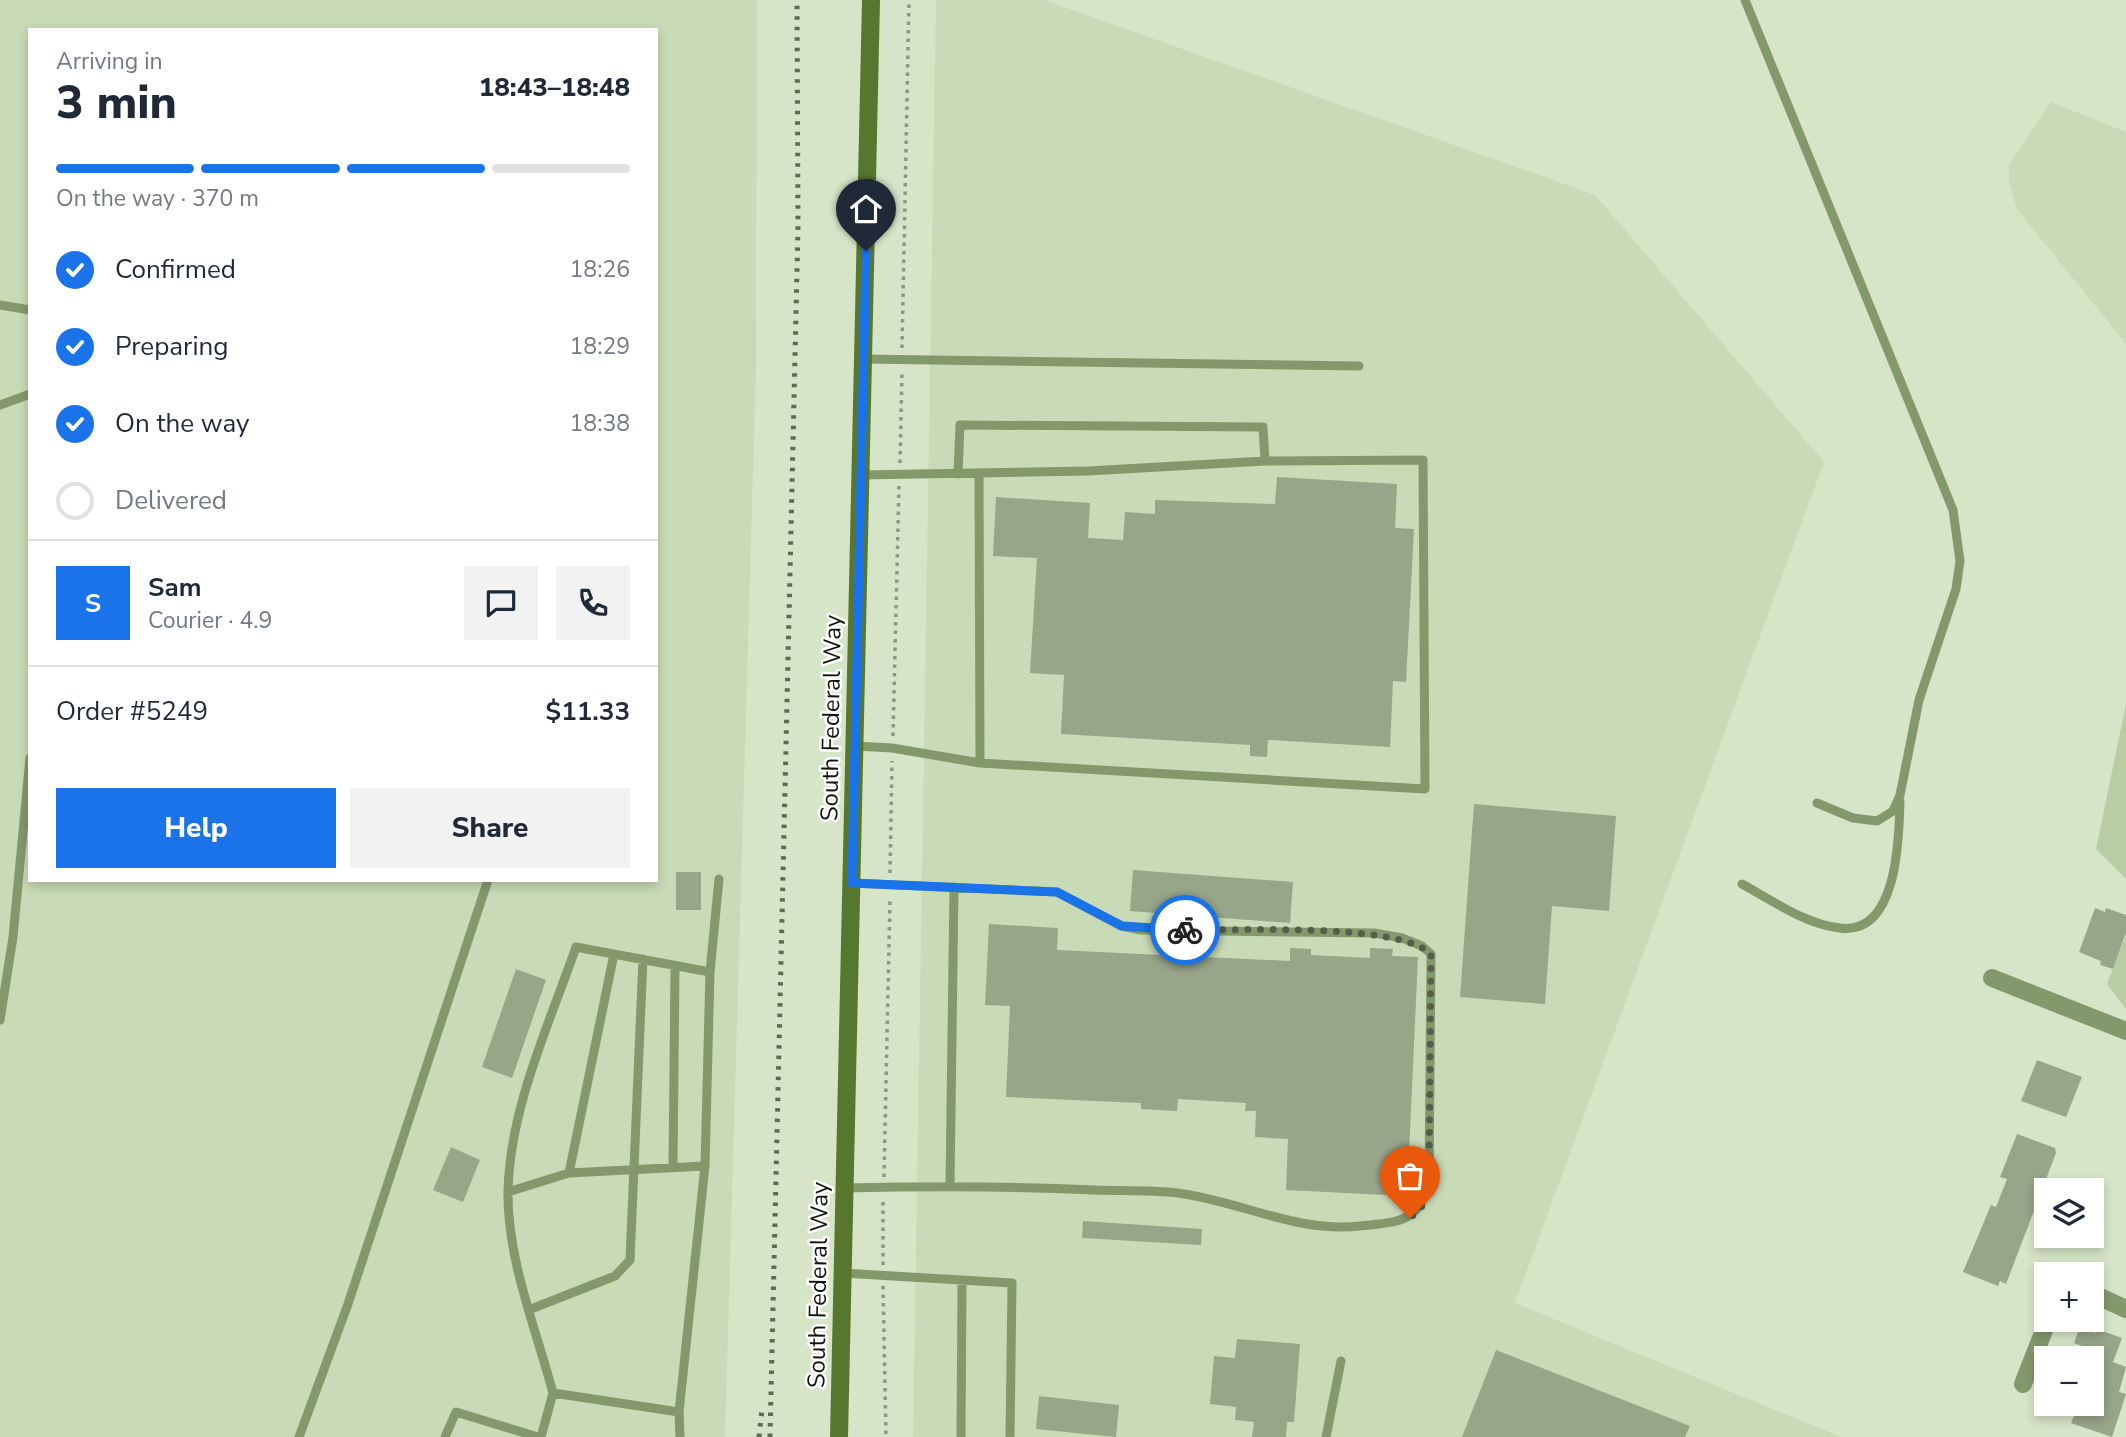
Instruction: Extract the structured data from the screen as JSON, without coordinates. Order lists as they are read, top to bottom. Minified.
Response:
{"streets":{"main road":["South Federal Way"]},"page":{"heading":["3 min","Arriving in","18:43–18:48"],"panel":["Sam","Courier · 4.9","Order #5249","$11.33"],"bar":"On the way · 370 m","list":[["Confirmed","18:26"],["Preparing","18:29"],["On the way","18:38"],"Delivered"],"round":"S","buttons":["Help","Share"],"map_buttons":["+","−"]}}
